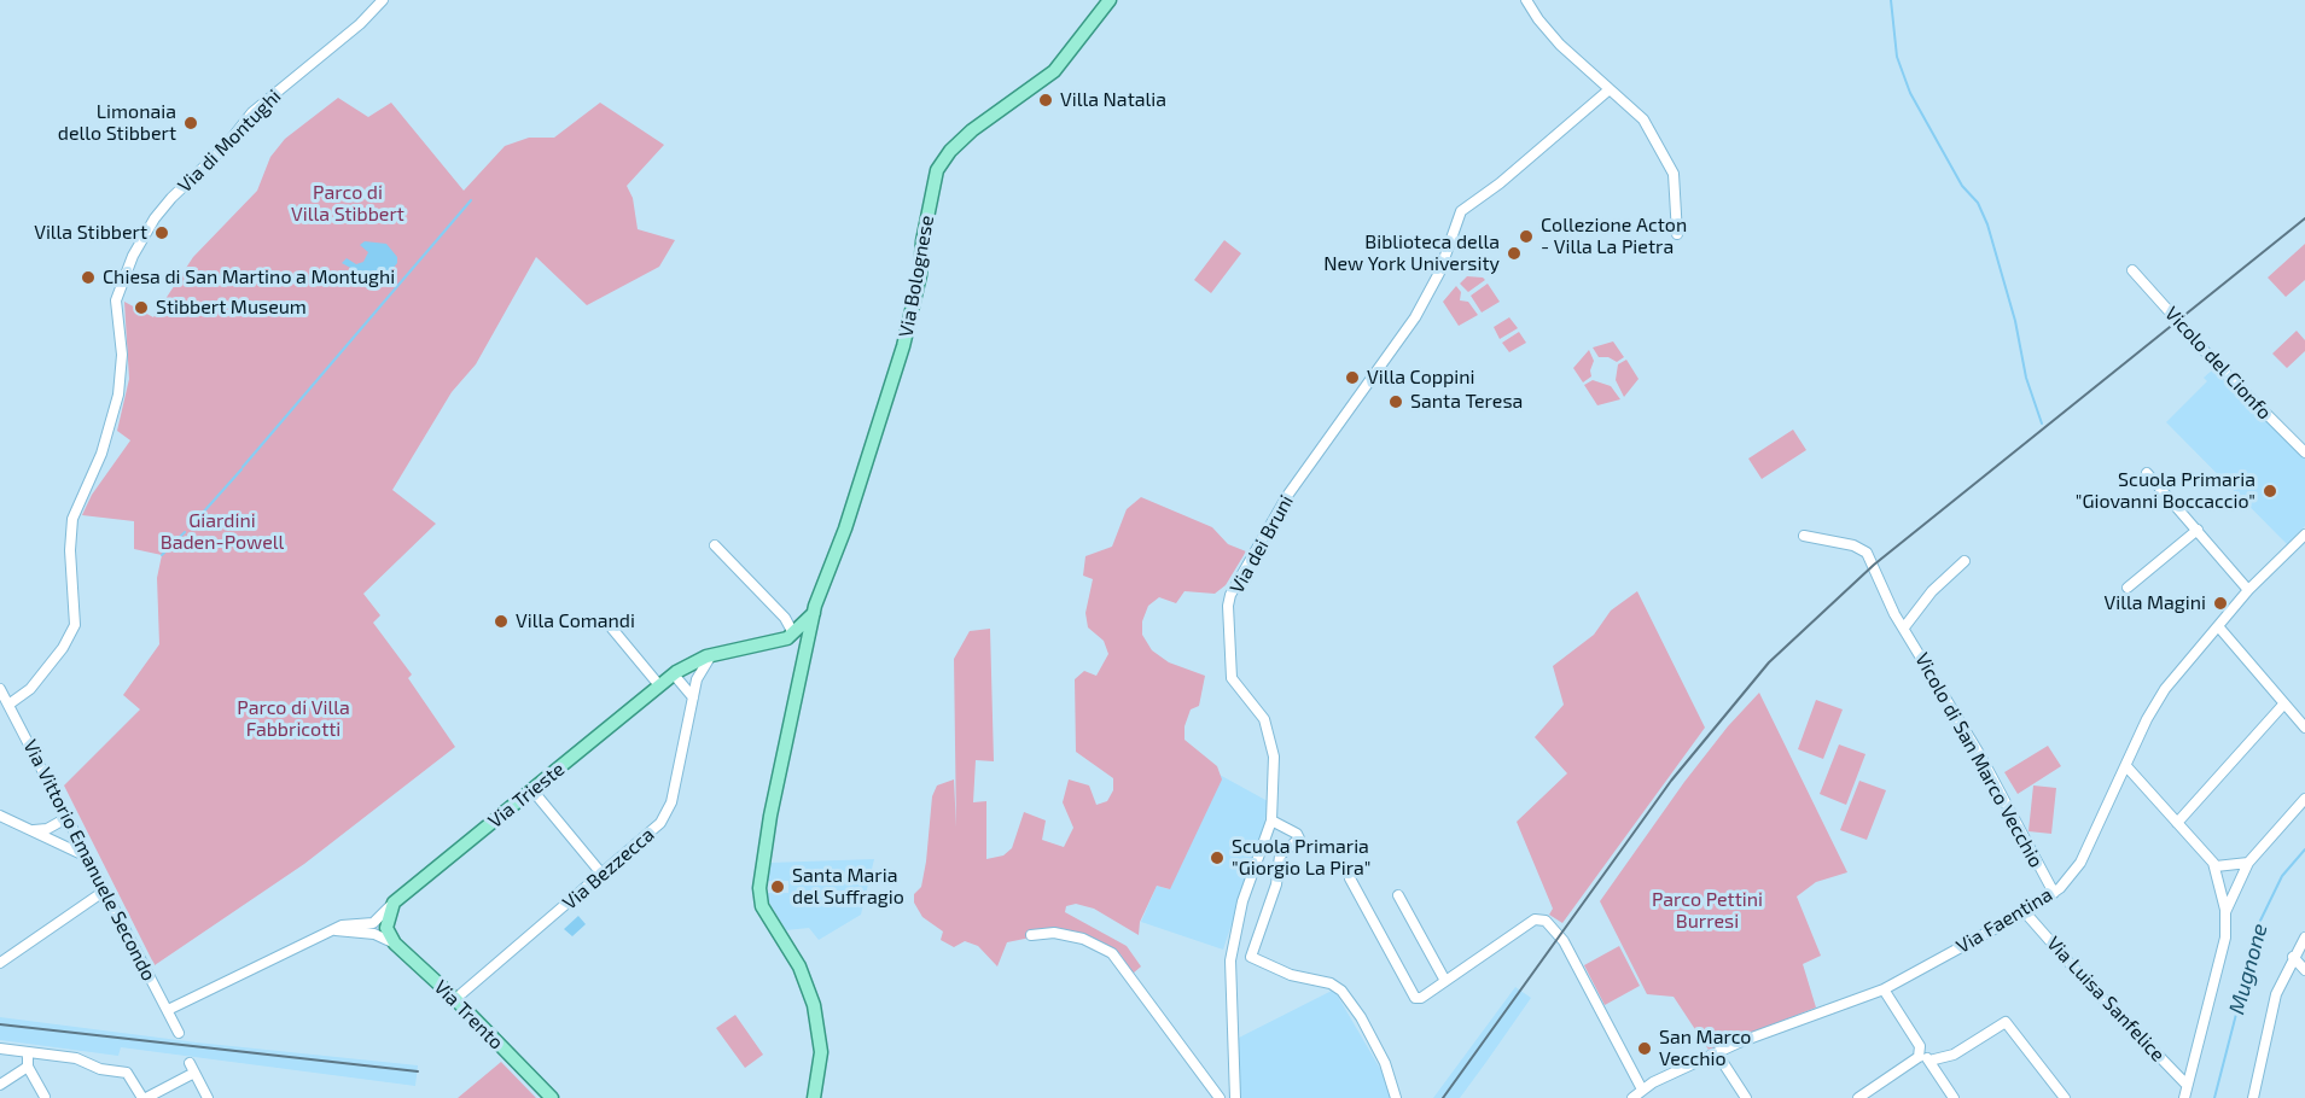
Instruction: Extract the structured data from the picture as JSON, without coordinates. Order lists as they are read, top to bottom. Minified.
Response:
{"streets":{"main road":["Via Bolognese","Via Trieste","Via Trento"],"street":["Via di Montughi","Vicolo del Cionfo","Via dei Bruni","Vicolo di San Marco Vecchio","Via Vittorio Emanuele Secondo","Via Bezzecca","Via Faentina","Via Luisa Sanfelice"]},"crossings":[["Via di Montughi","Via Vittorio Emanuele Secondo"],["Via Bolognese","Via Trieste"],["Vicolo di San Marco Vecchio","Via Faentina"],["Via Trieste","Via Vittorio Emanuele Secondo"],["Via Trieste","Via Bezzecca"],["Via Trieste","Via Trento"],["Via Bezzecca","Via Trento"],["Via Faentina","Via Luisa Sanfelice"]],"water":["Mugnone"],"parks":["Parco di Villa Stibbert","Giardini Baden-Powell","Parco di Villa Fabbricotti","Parco Pettini Burresi"],"places":["Villa Natalia","Limonaia dello Stibbert","Villa Stibbert","Collezione Acton - Villa La Pietra","Biblioteca della New York University","Chiesa di San Martino a Montughi","Stibbert Museum","Villa Coppini","Santa Teresa","Scuola Primaria \"Giovanni Boccaccio\"","Villa Magini","Villa Comandi","Scuola Primaria \"Giorgio La Pira\"","Santa Maria del Suffragio","San Marco Vecchio"]}
